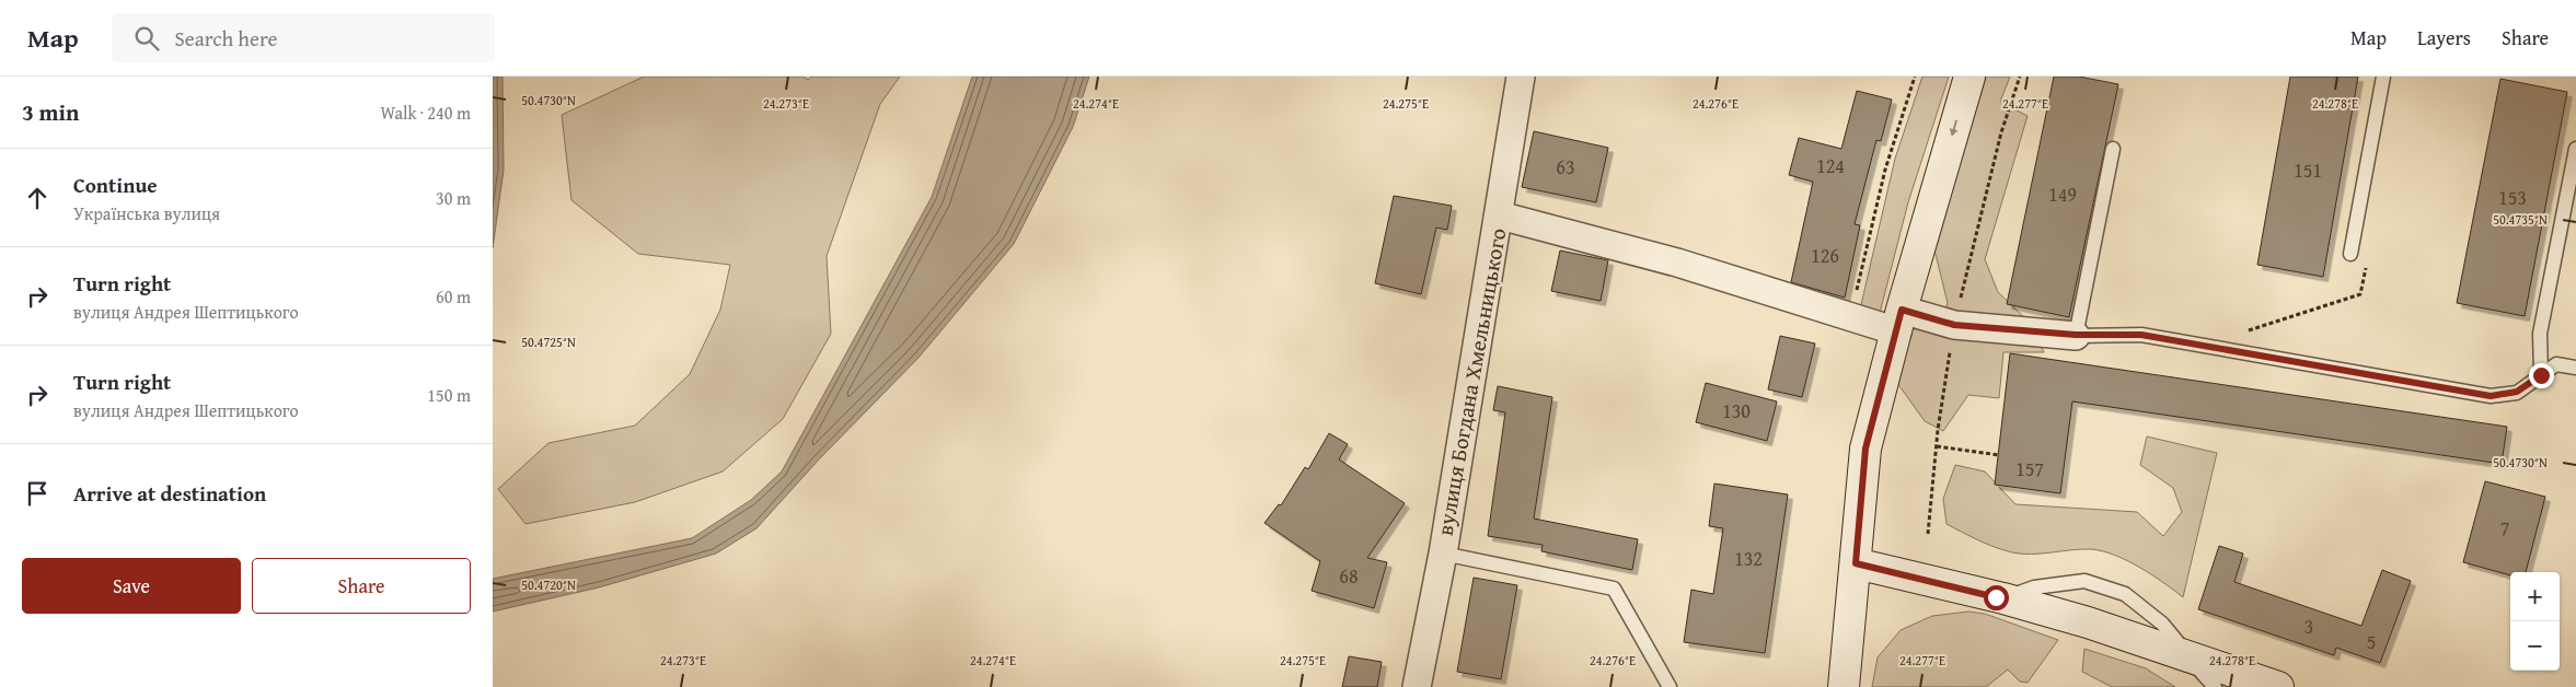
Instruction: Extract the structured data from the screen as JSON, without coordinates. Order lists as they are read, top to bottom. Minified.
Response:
{"streets":{"street":["вулиця Богдана Хмельницького"]},"house_numbers":["124","63","151","149","153","126","130","157","7","132","68","3","5"],"page":{"header":"Map","search":"Search here","nav":["Map","Layers","Share"],"heading":["3 min","Walk · 240 m"],"list":[["Continue","Українська вулиця","30 m"],["Turn right","вулиця Андрея Шептицького","60 m"],["Turn right","вулиця Андрея Шептицького","150 m"],"Arrive at destination"],"buttons":["Save","Share"],"map_buttons":["+","−"]},"coordinates":["50.4730°N","24.273°E","24.274°E","24.275°E","24.276°E","24.278°E","24.277°E","50.4735°N","50.4725°N","50.4720°N"]}
